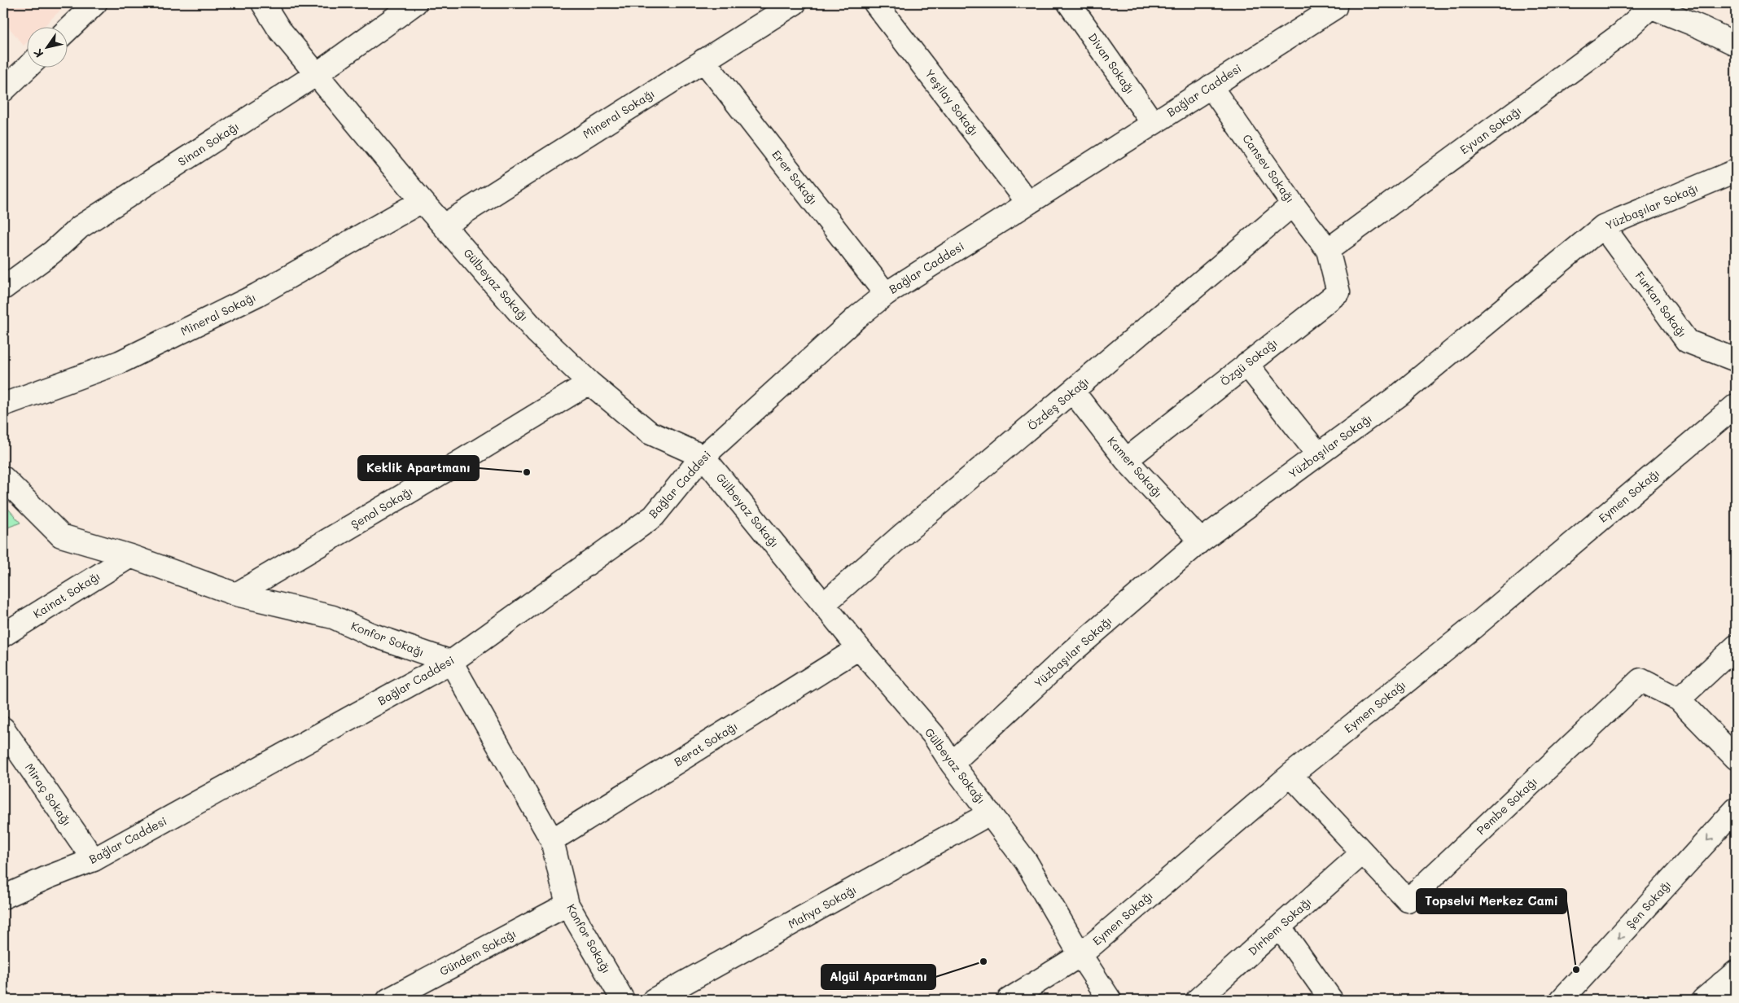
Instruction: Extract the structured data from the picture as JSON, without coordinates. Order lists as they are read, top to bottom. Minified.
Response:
{"streets":{"street":["Divan Sokağı","Bağlar Caddesi","Yeşilay Sokağı","Mineral Sokağı","Eyvan Sokağı","Sinan Sokağı","Cansev Sokağı","Erer Sokağı","Yüzbaşılar Sokağı","Gülbeyaz Sokağı","Furkan Sokağı","Özgü Sokağı","Özdeş Sokağı","Kamer Sokağı","Eymen Sokağı","Şenol Sokağı","Kainat Sokağı","Konfor Sokağı","Berat Sokağı","Miraç Sokağı","Pembe Sokağı","Şen Sokağı","Mahya Sokağı","Dirhem Sokağı","Gündem Sokağı"]},"crossings":[["Divan Sokağı","Bağlar Caddesi"],["Bağlar Caddesi","Yeşilay Sokağı"],["Bağlar Caddesi","Cansev Sokağı"],["Bağlar Caddesi","Erer Sokağı"],["Bağlar Caddesi","Gülbeyaz Sokağı"],["Bağlar Caddesi","Konfor Sokağı"],["Bağlar Caddesi","Miraç Sokağı"],["Mineral Sokağı","Erer Sokağı"],["Mineral Sokağı","Gülbeyaz Sokağı"],["Eyvan Sokağı","Cansev Sokağı"],["Eyvan Sokağı","Özgü Sokağı"],["Sinan Sokağı","Gülbeyaz Sokağı"],["Cansev Sokağı","Özgü Sokağı"],["Cansev Sokağı","Özdeş Sokağı"],["Yüzbaşılar Sokağı","Gülbeyaz Sokağı"],["Yüzbaşılar Sokağı","Furkan Sokağı"],["Yüzbaşılar Sokağı","Kamer Sokağı"],["Gülbeyaz Sokağı","Özdeş Sokağı"],["Gülbeyaz Sokağı","Eymen Sokağı"],["Gülbeyaz Sokağı","Şenol Sokağı"],["Gülbeyaz Sokağı","Berat Sokağı"],["Gülbeyaz Sokağı","Mahya Sokağı"],["Özgü Sokağı","Kamer Sokağı"],["Özdeş Sokağı","Kamer Sokağı"],["Eymen Sokağı","Pembe Sokağı"],["Şenol Sokağı","Konfor Sokağı"],["Kainat Sokağı","Konfor Sokağı"],["Konfor Sokağı","Berat Sokağı"],["Konfor Sokağı","Gündem Sokağı"],["Pembe Sokağı","Dirhem Sokağı"]],"one_way":["Şen Sokağı"],"places":["Keklik Apartmanı","Algül Apartmanı","Topselvi Merkez Cami"],"north":"bottom left"}
